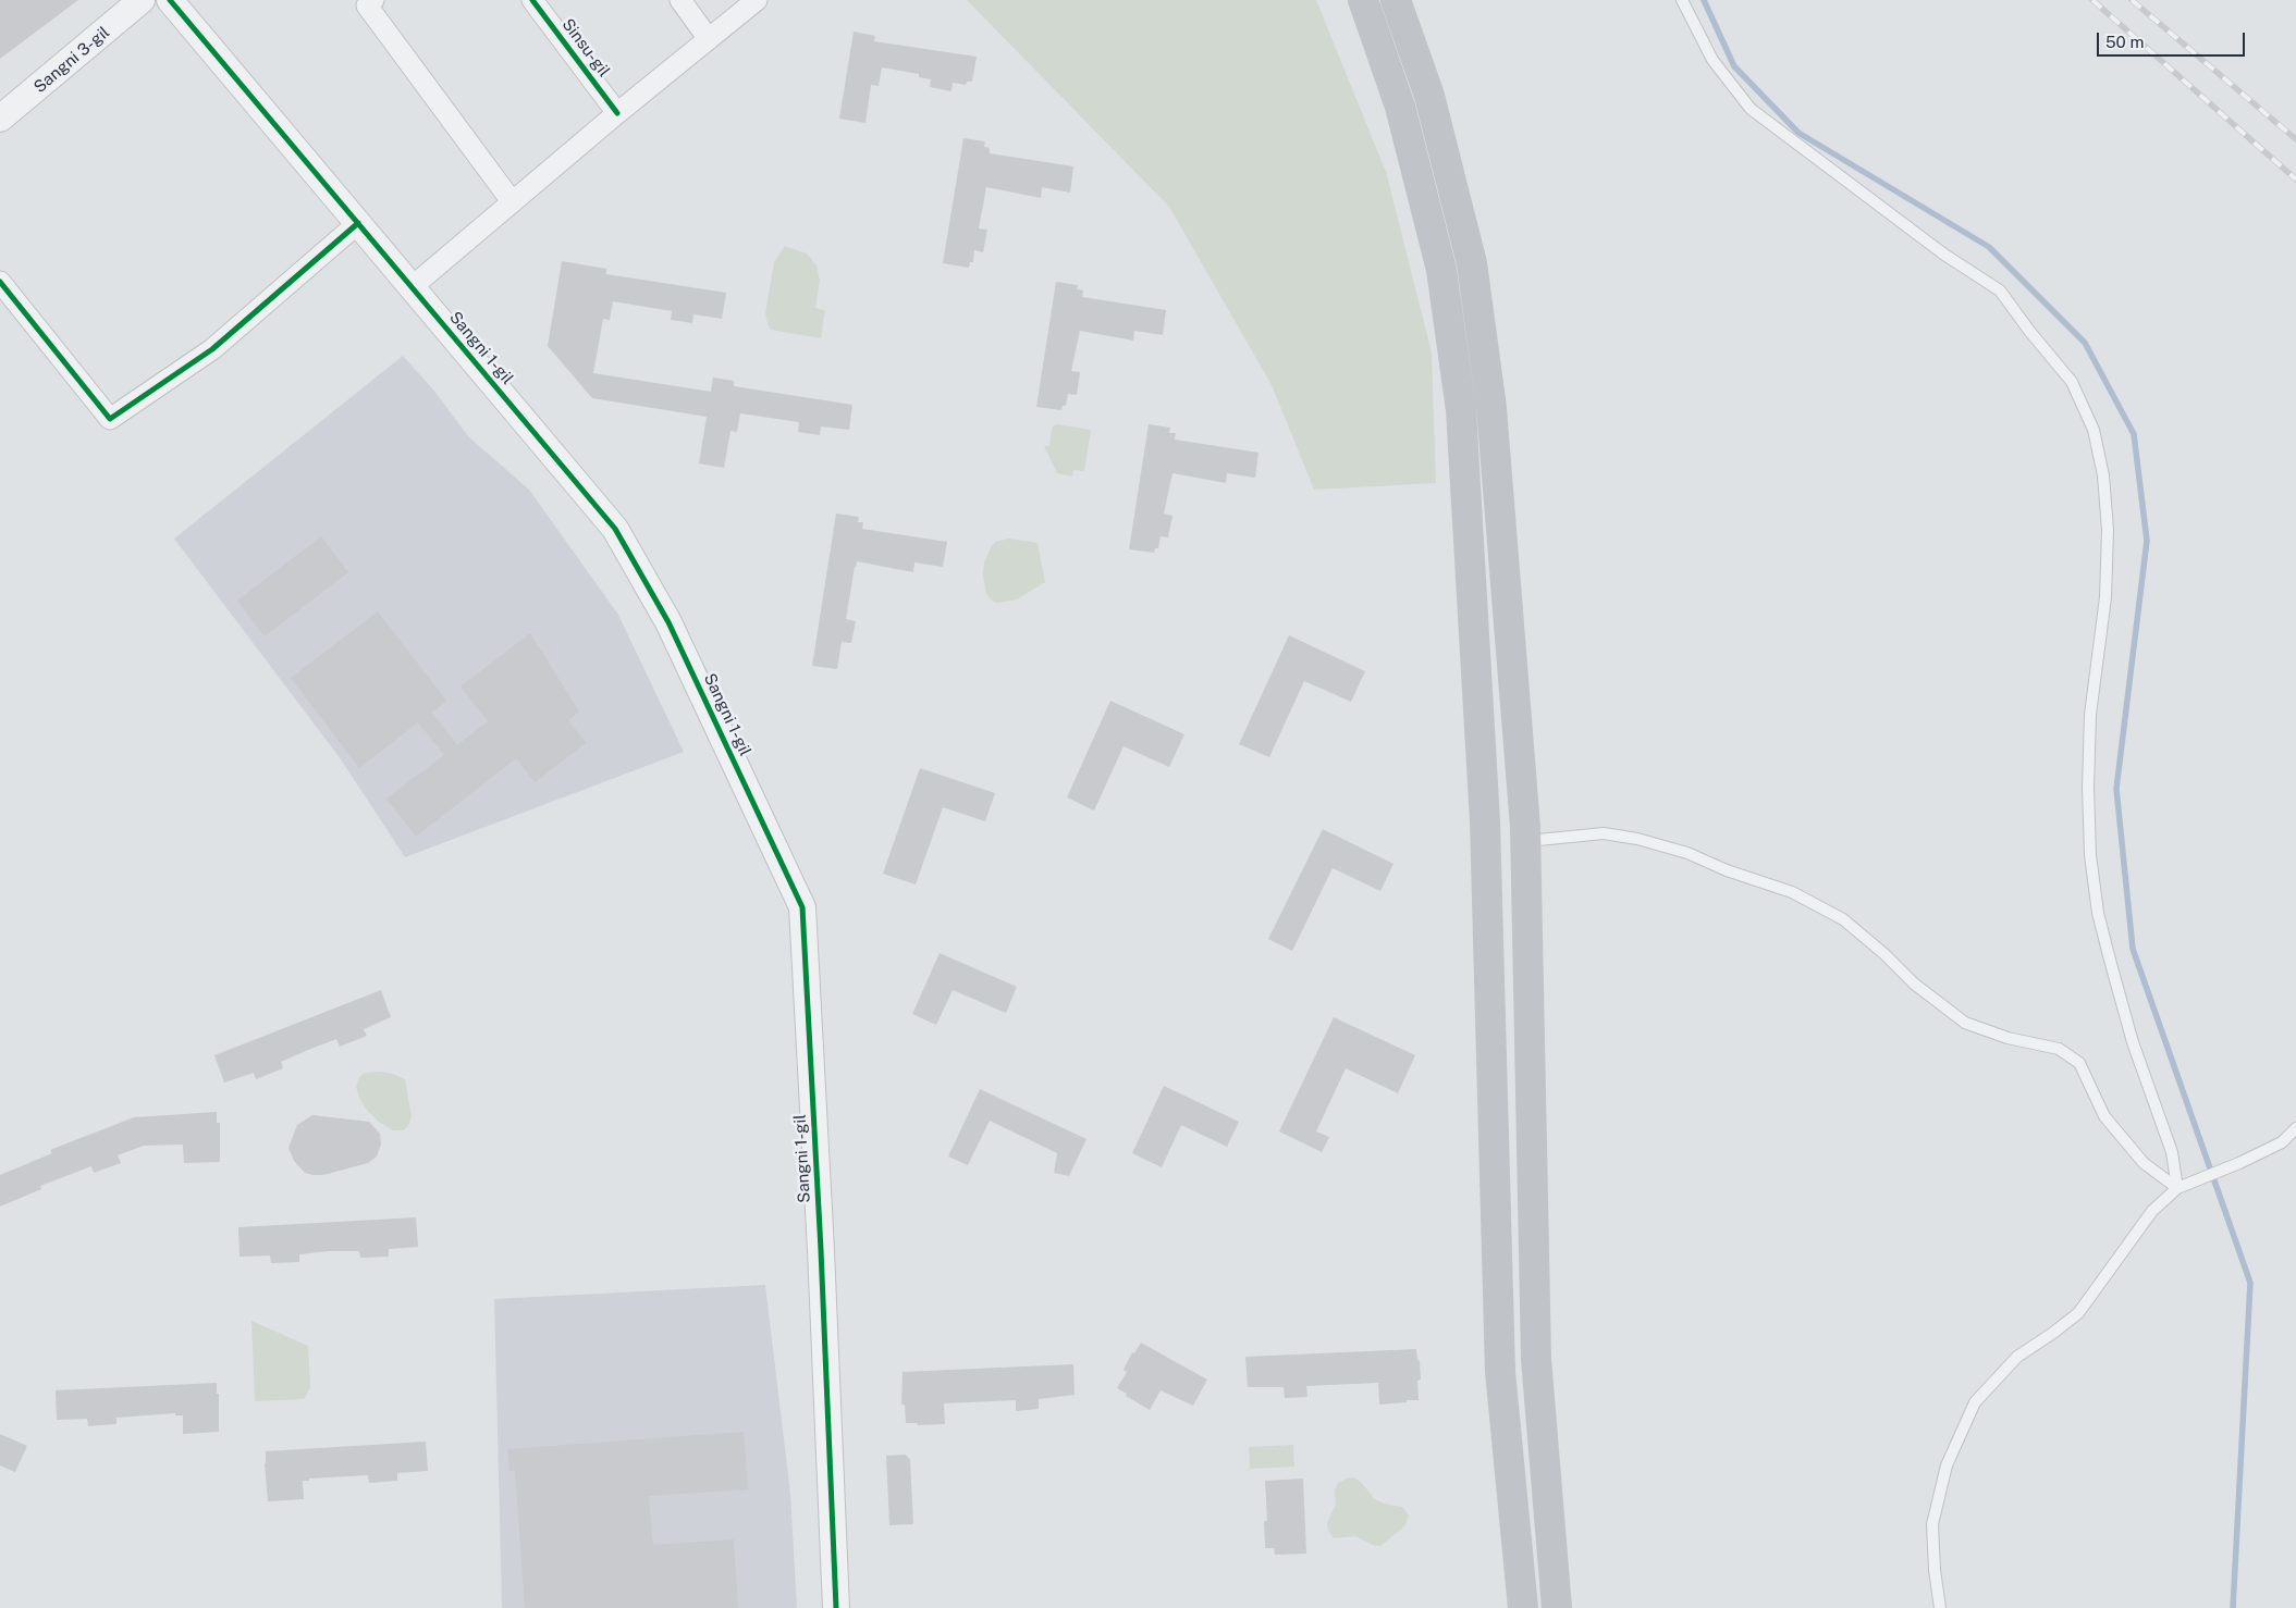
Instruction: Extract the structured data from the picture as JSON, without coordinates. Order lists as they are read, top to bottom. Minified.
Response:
{"streets":{"street":["Sinsu-gil","Sangni 3-gil","Sangni 1-gil"]},"scale_bar":"50 m"}
